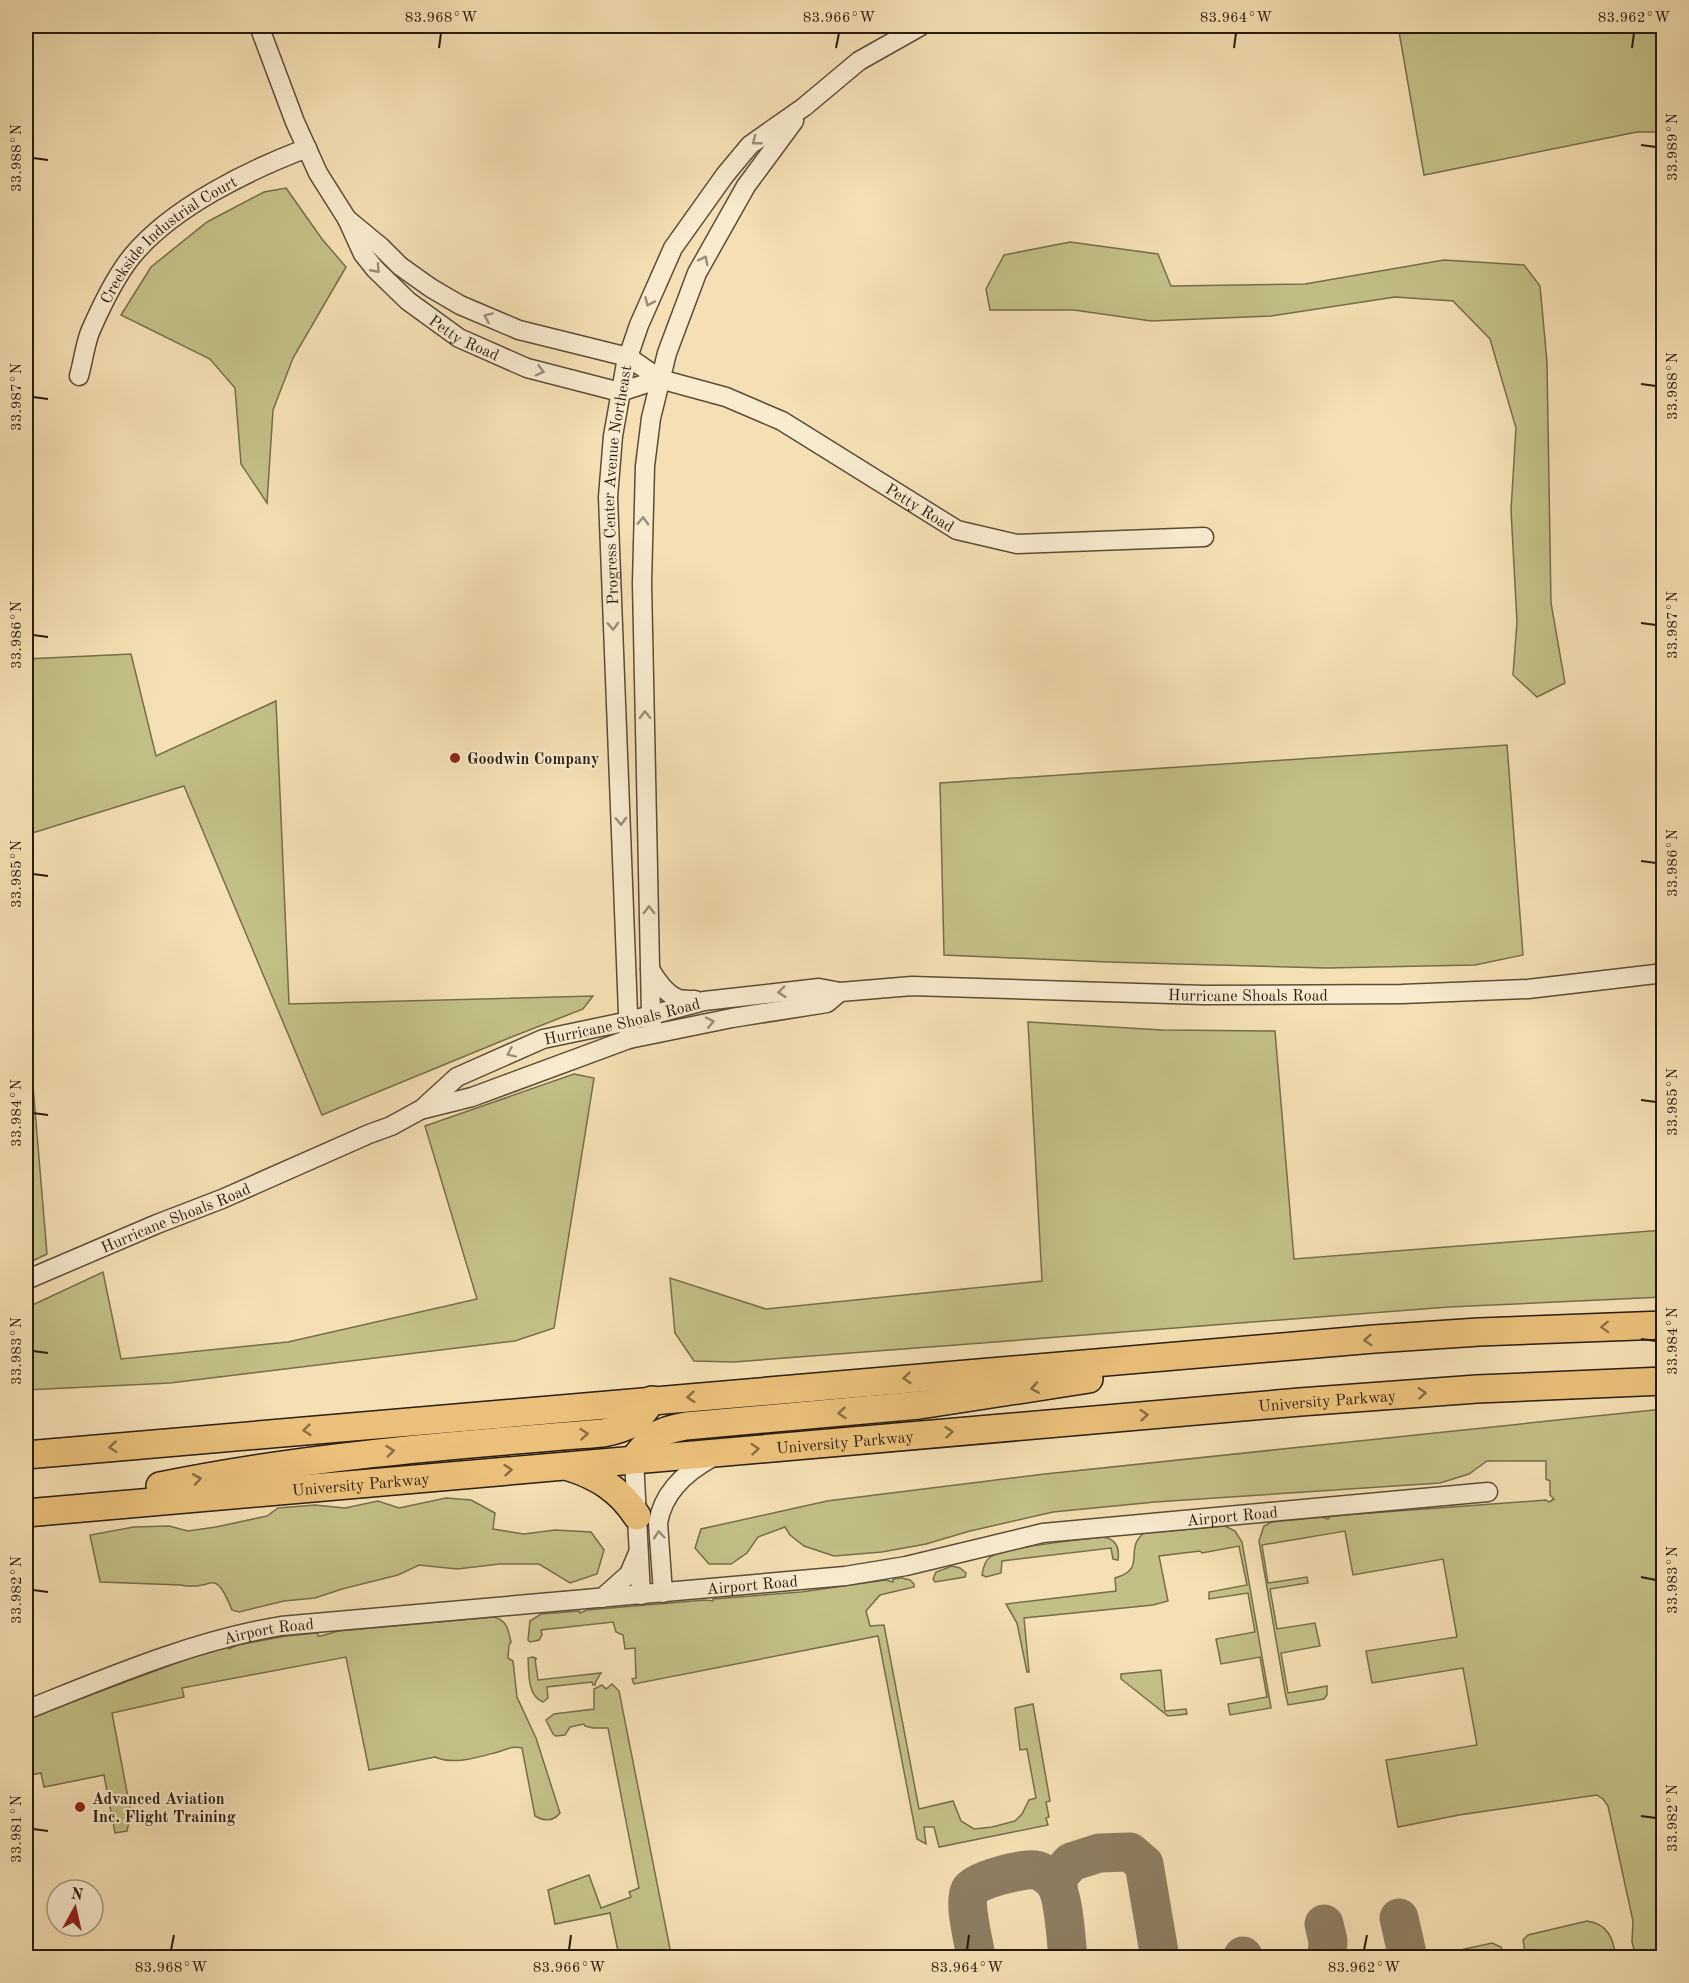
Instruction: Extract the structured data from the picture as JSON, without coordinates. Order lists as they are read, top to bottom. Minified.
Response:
{"streets":{"highway":["University Parkway"],"street":["Creekside Industrial Court","Petty Road","Progress Center Avenue Northeast","Hurricane Shoals Road","Airport Road"]},"crossings":[["Creekside Industrial Court","Petty Road"],["Petty Road","Progress Center Avenue Northeast"],["Progress Center Avenue Northeast","Hurricane Shoals Road"]],"places":["Goodwin Company","Advanced Aviation Inc. Flight Training"],"north":"top","coordinates":["83.968°W","83.966°W","83.964°W","83.962°W","33.989°N","33.988°N","33.987°N","33.986°N","33.985°N","33.984°N","33.983°N","33.982°N","33.981°N"]}
